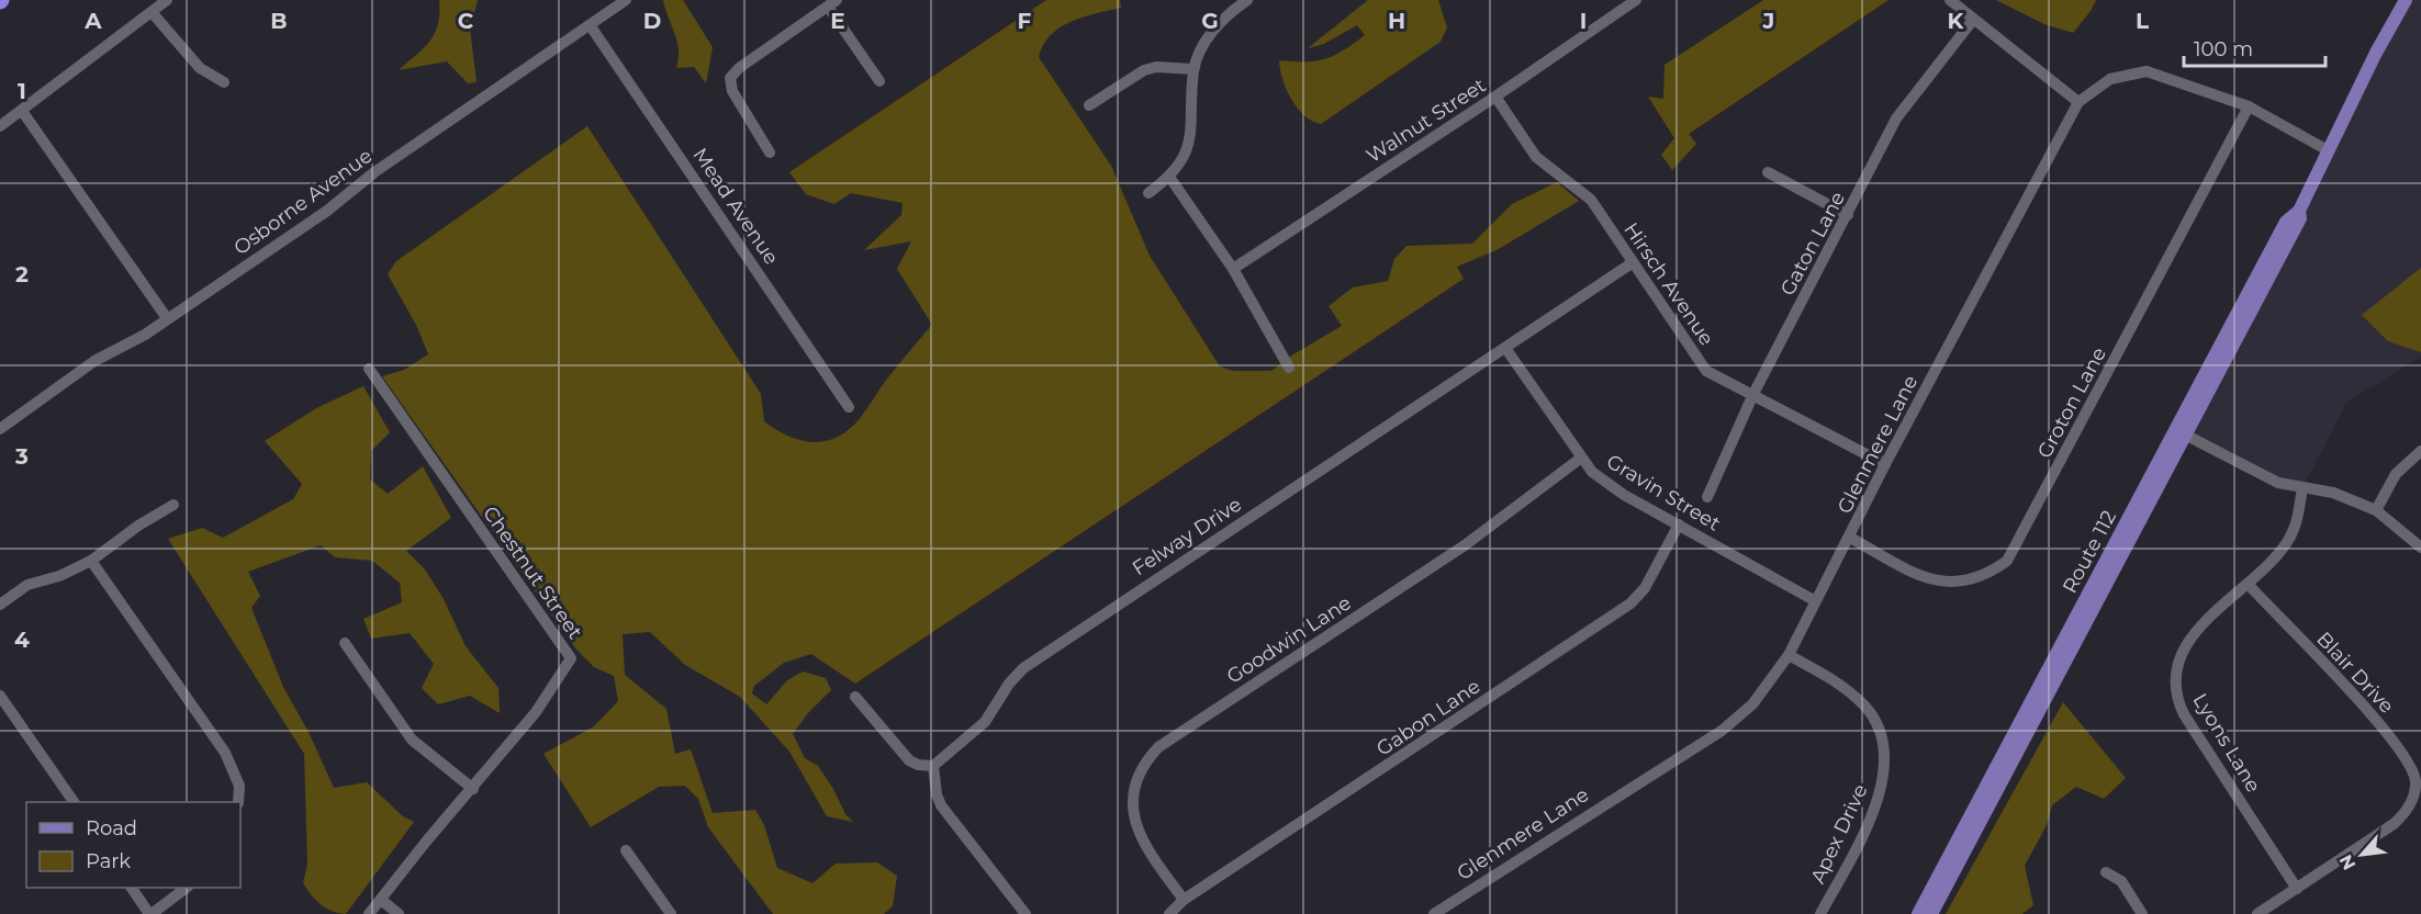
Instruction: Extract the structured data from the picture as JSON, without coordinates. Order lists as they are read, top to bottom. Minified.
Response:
{"streets":{"main road":["Route 112"],"street":["Walnut Street","Osborne Avenue","Mead Avenue","Gaton Lane","Hirsch Avenue","Groton Lane","Glenmere Lane","Gravin Street","Felway Drive","Chestnut Street","Goodwin Lane","Blair Drive","Gabon Lane","Lyons Lane","Apex Drive"]},"crossings":[["Walnut Street","Hirsch Avenue"],["Osborne Avenue","Mead Avenue"],["Gaton Lane","Hirsch Avenue"],["Hirsch Avenue","Glenmere Lane"],["Hirsch Avenue","Felway Drive"],["Groton Lane","Glenmere Lane"],["Glenmere Lane","Gravin Street"],["Glenmere Lane","Route 112"],["Glenmere Lane","Apex Drive"],["Gravin Street","Felway Drive"],["Gravin Street","Goodwin Lane"],["Gravin Street","Gabon Lane"],["Goodwin Lane","Gabon Lane"],["Blair Drive","Lyons Lane"]],"legend":["Road","Park"],"scale_bar":"100 m","north":"bottom left","grid":{"columns":["A","B","C","D","E","F","G","H","I","J","K","L"],"rows":["1","2","3","4"]}}
